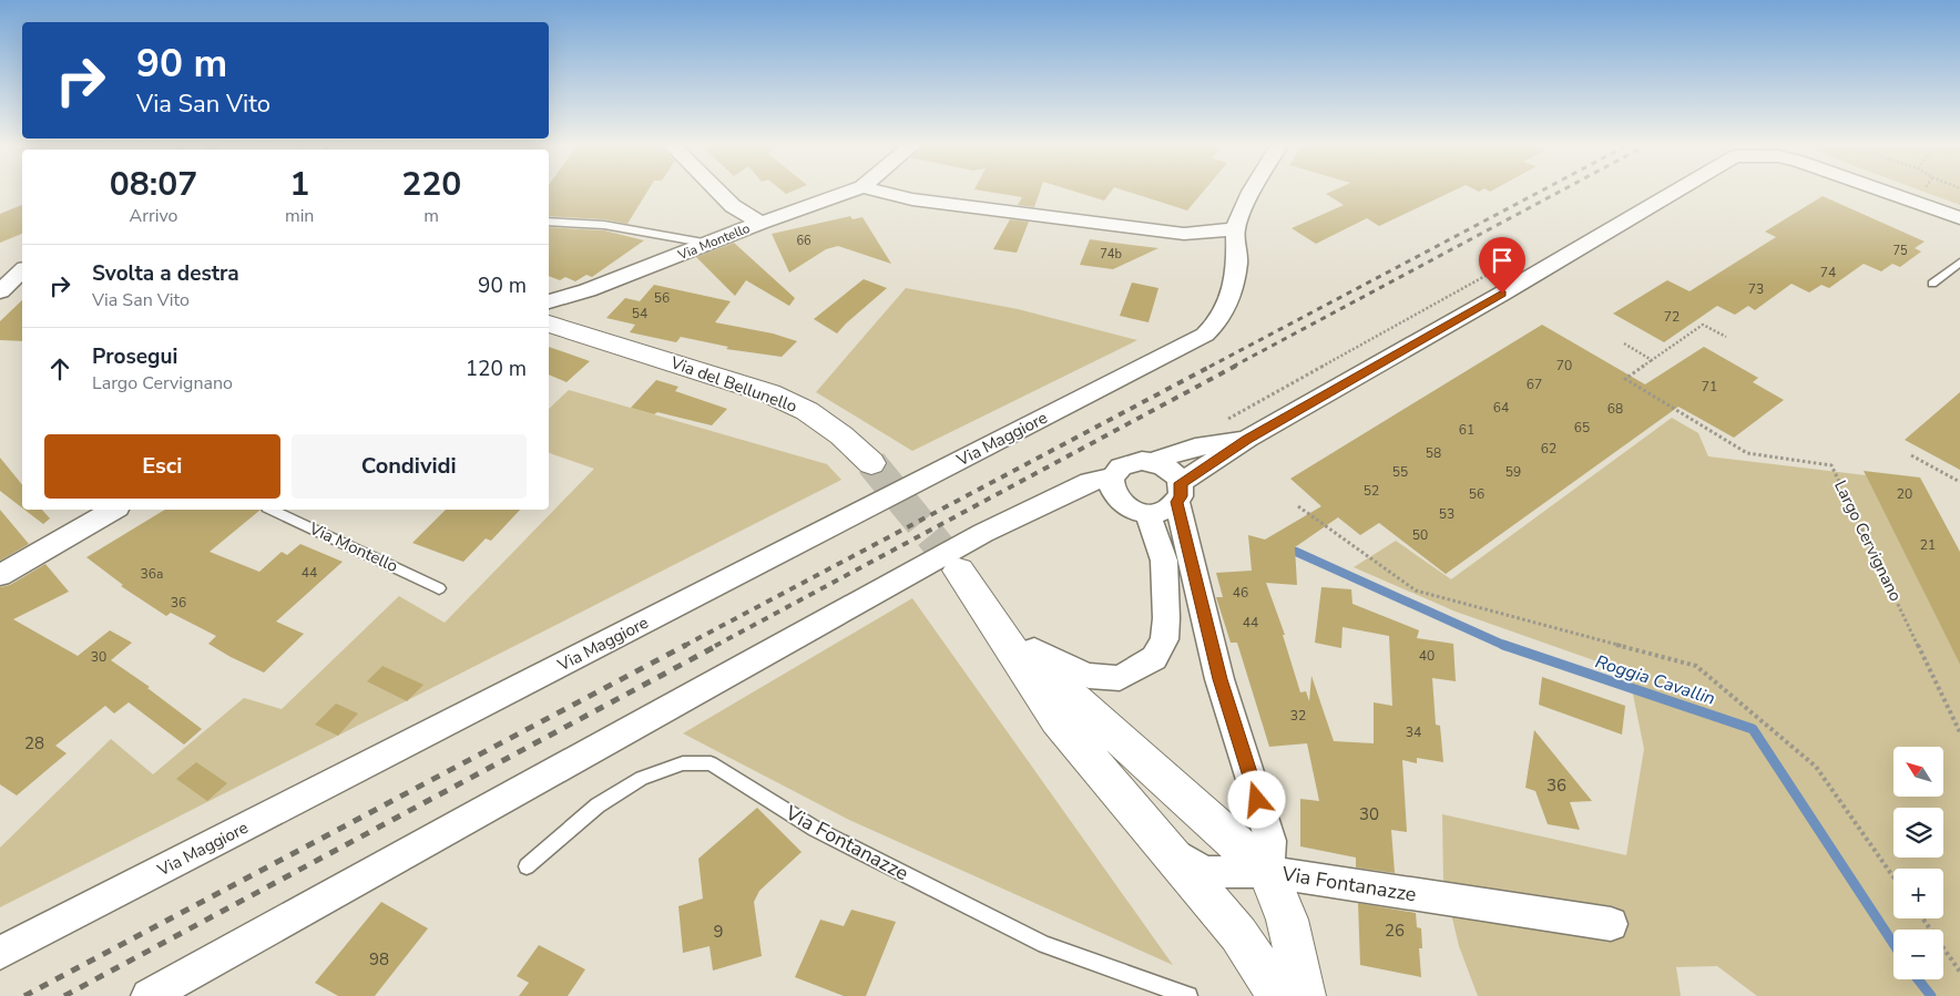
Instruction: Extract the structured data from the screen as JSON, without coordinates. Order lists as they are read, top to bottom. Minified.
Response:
{"streets":{"street":["Via Montello","Via del Bellunello","Via Maggiore","Via Fontanazze"],"path":["Largo Cervignano"]},"water":["Roggia Cavallin"],"house_numbers":["66","75","74b","74","73","56","54","72","70","67","71","64","68","65","61","62","58","55","59","52","56","20","53","50","21","44","36a","46","36","44","40","30","32","34","28","36","30","26","9","98"],"north":"top left","page":{"turn":["90 m","Via San Vito"],"eta":["08:07","Arrivo","1","min","220","m"],"list":[{"name":"Svolta a destra","note":"Via San Vito","value":"90 m"},{"name":"Prosegui","note":"Largo Cervignano","value":"120 m"}],"buttons":["Esci","Condividi"],"map_buttons":["+","−"]}}
